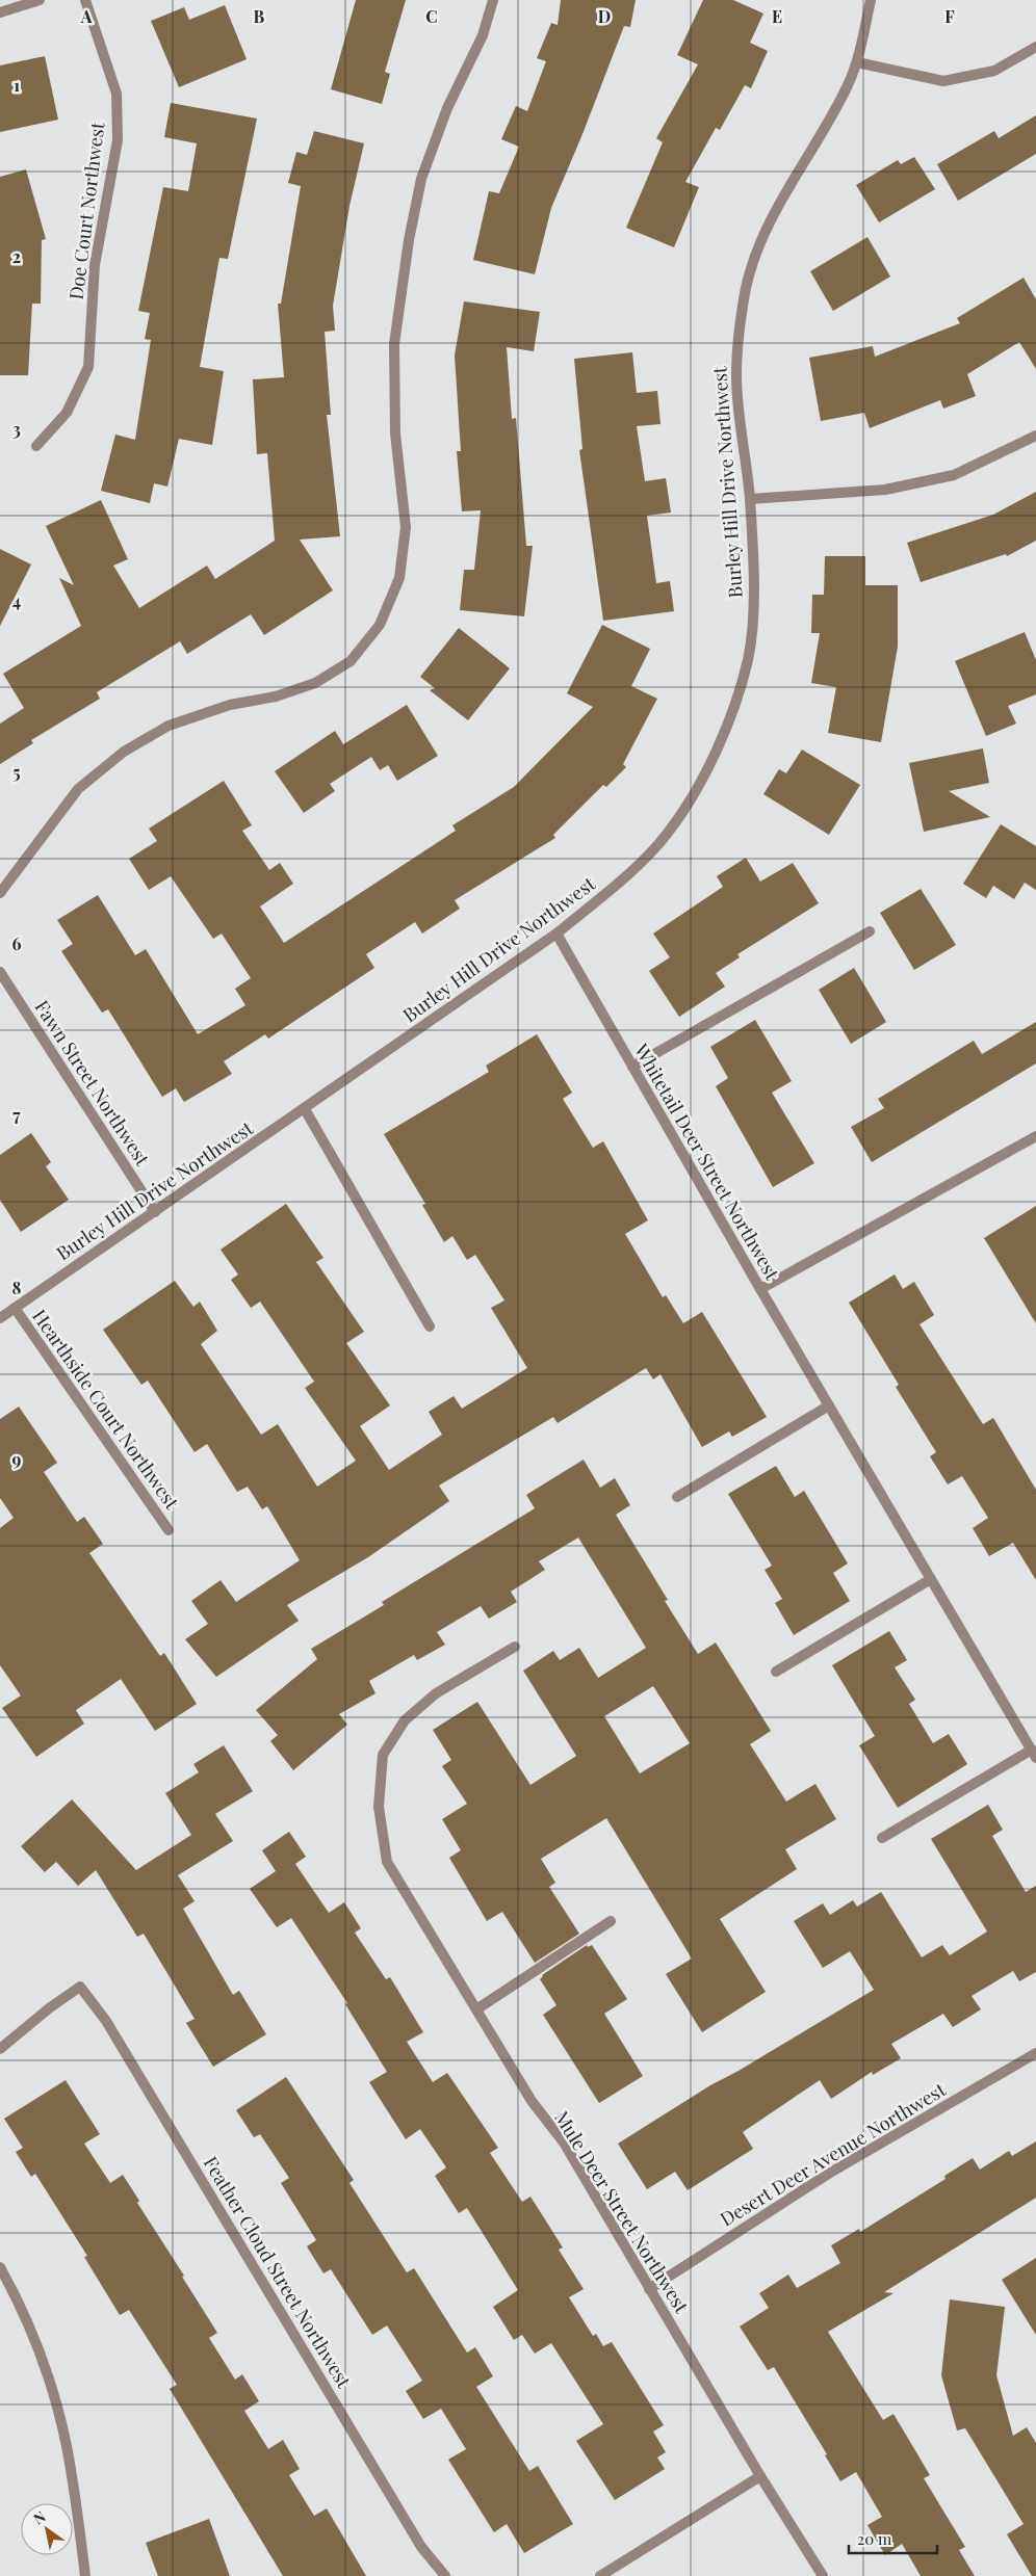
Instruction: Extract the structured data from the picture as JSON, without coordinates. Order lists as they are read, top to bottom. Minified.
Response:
{"streets":{"street":["Doe Court Northwest","Burley Hill Drive Northwest","Fawn Street Northwest","Whitetail Deer Street Northwest","Hearthside Court Northwest","Desert Deer Avenue Northwest","Mule Deer Street Northwest","Feather Cloud Street Northwest"]},"crossings":[["Burley Hill Drive Northwest","Fawn Street Northwest"],["Burley Hill Drive Northwest","Whitetail Deer Street Northwest"],["Burley Hill Drive Northwest","Hearthside Court Northwest"],["Desert Deer Avenue Northwest","Mule Deer Street Northwest"]],"scale_bar":"20 m","north":"top left","grid":{"columns":["A","B","C","D","E","F"],"rows":["1","2","3","4","5","6","7","8","9"]}}
